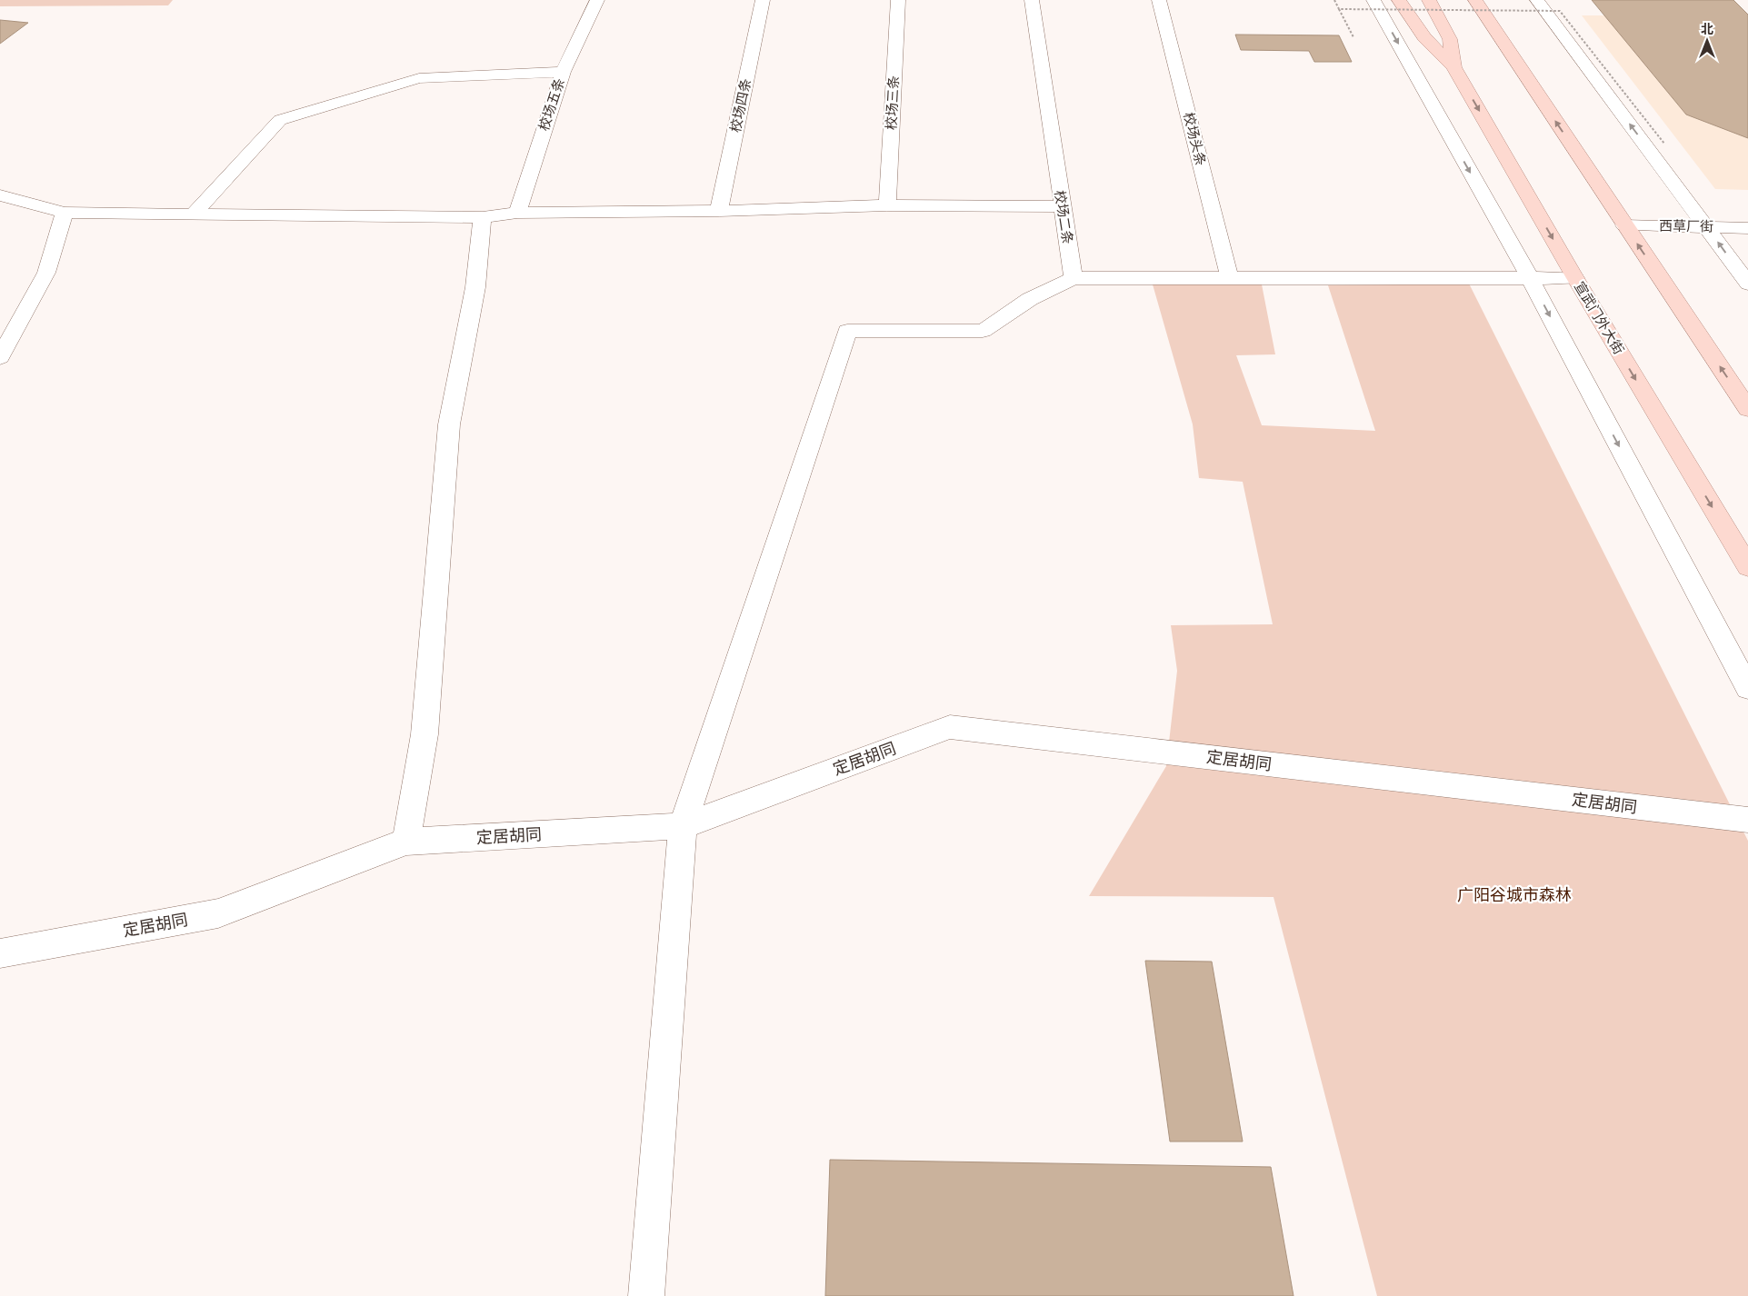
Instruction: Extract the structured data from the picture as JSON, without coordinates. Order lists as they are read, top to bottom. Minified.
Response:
{"streets":{"main road":["宣武门外大街"],"street":["校场三条","校场五条","校场四条","校场头条","校场二条","西草厂街","定居胡同"]},"parks":["广阳谷城市森林"],"north":"top"}
